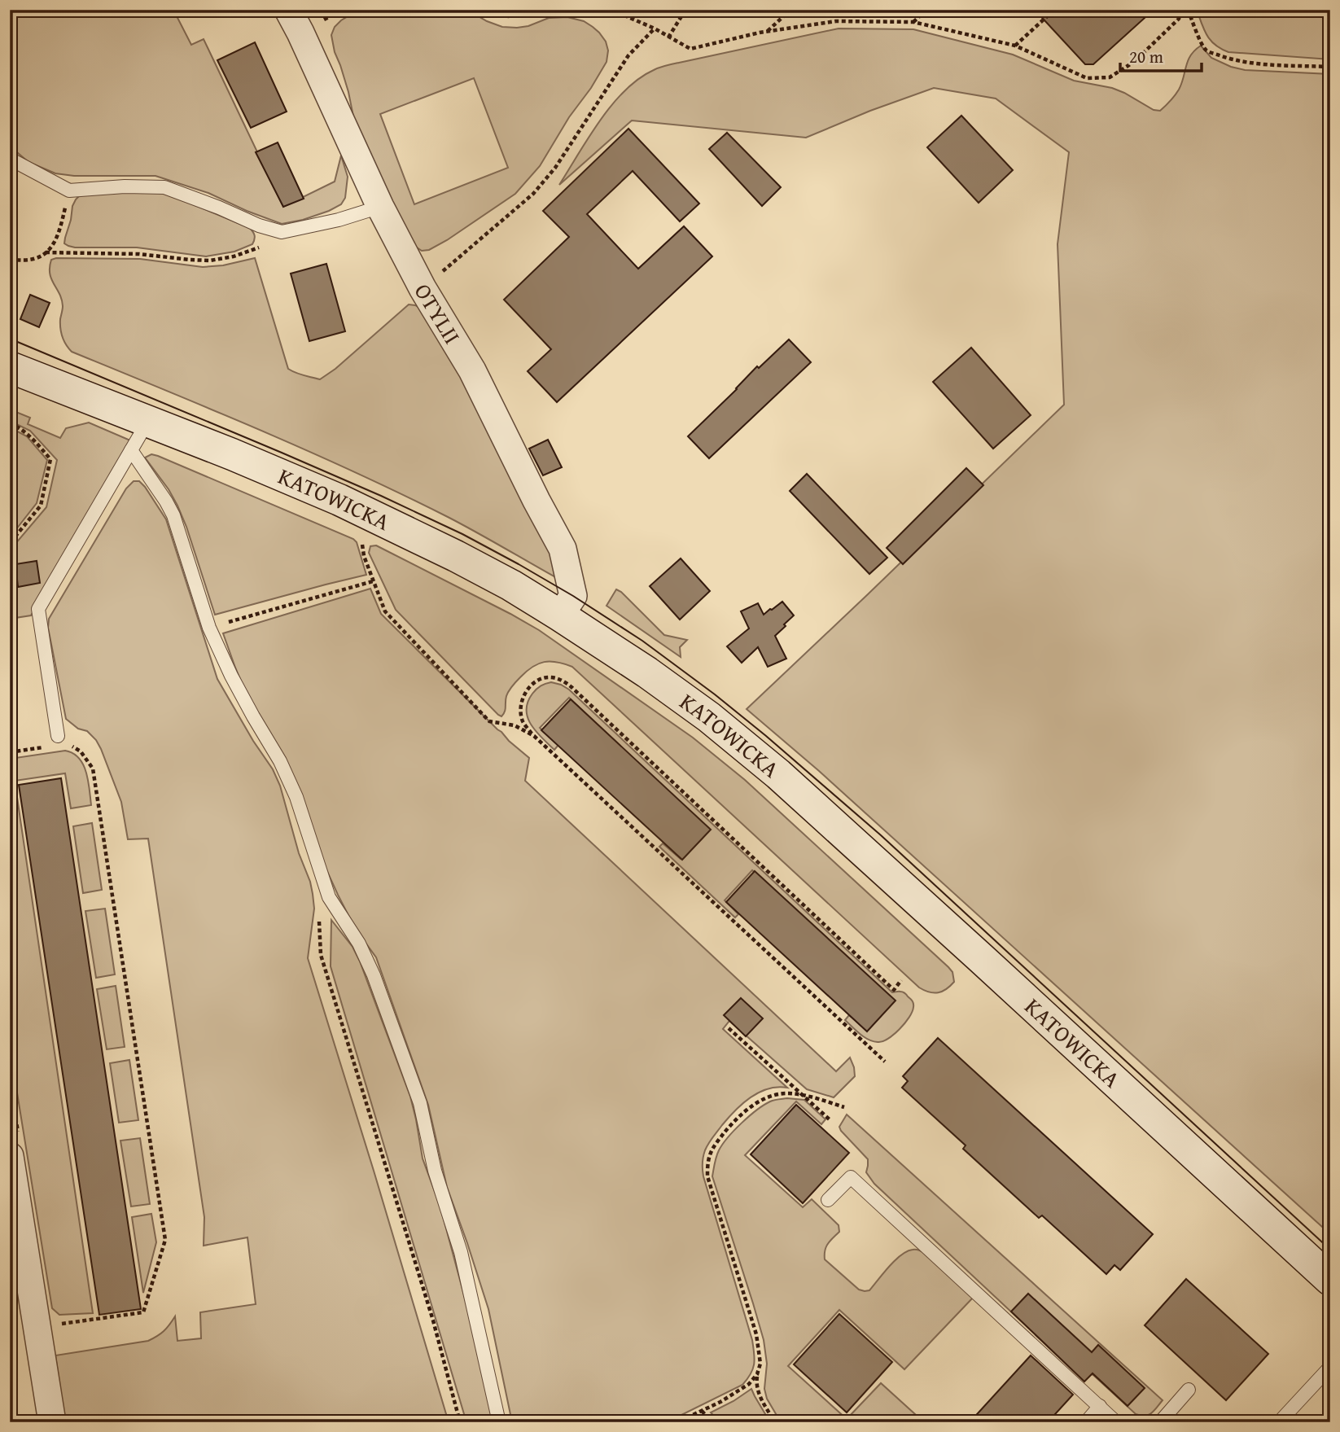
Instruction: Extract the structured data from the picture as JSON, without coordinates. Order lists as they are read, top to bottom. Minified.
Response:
{"streets":{"street":["OTYLII","KATOWICKA"]},"crossings":[["OTYLII","KATOWICKA"]],"scale_bar":"20 m"}
